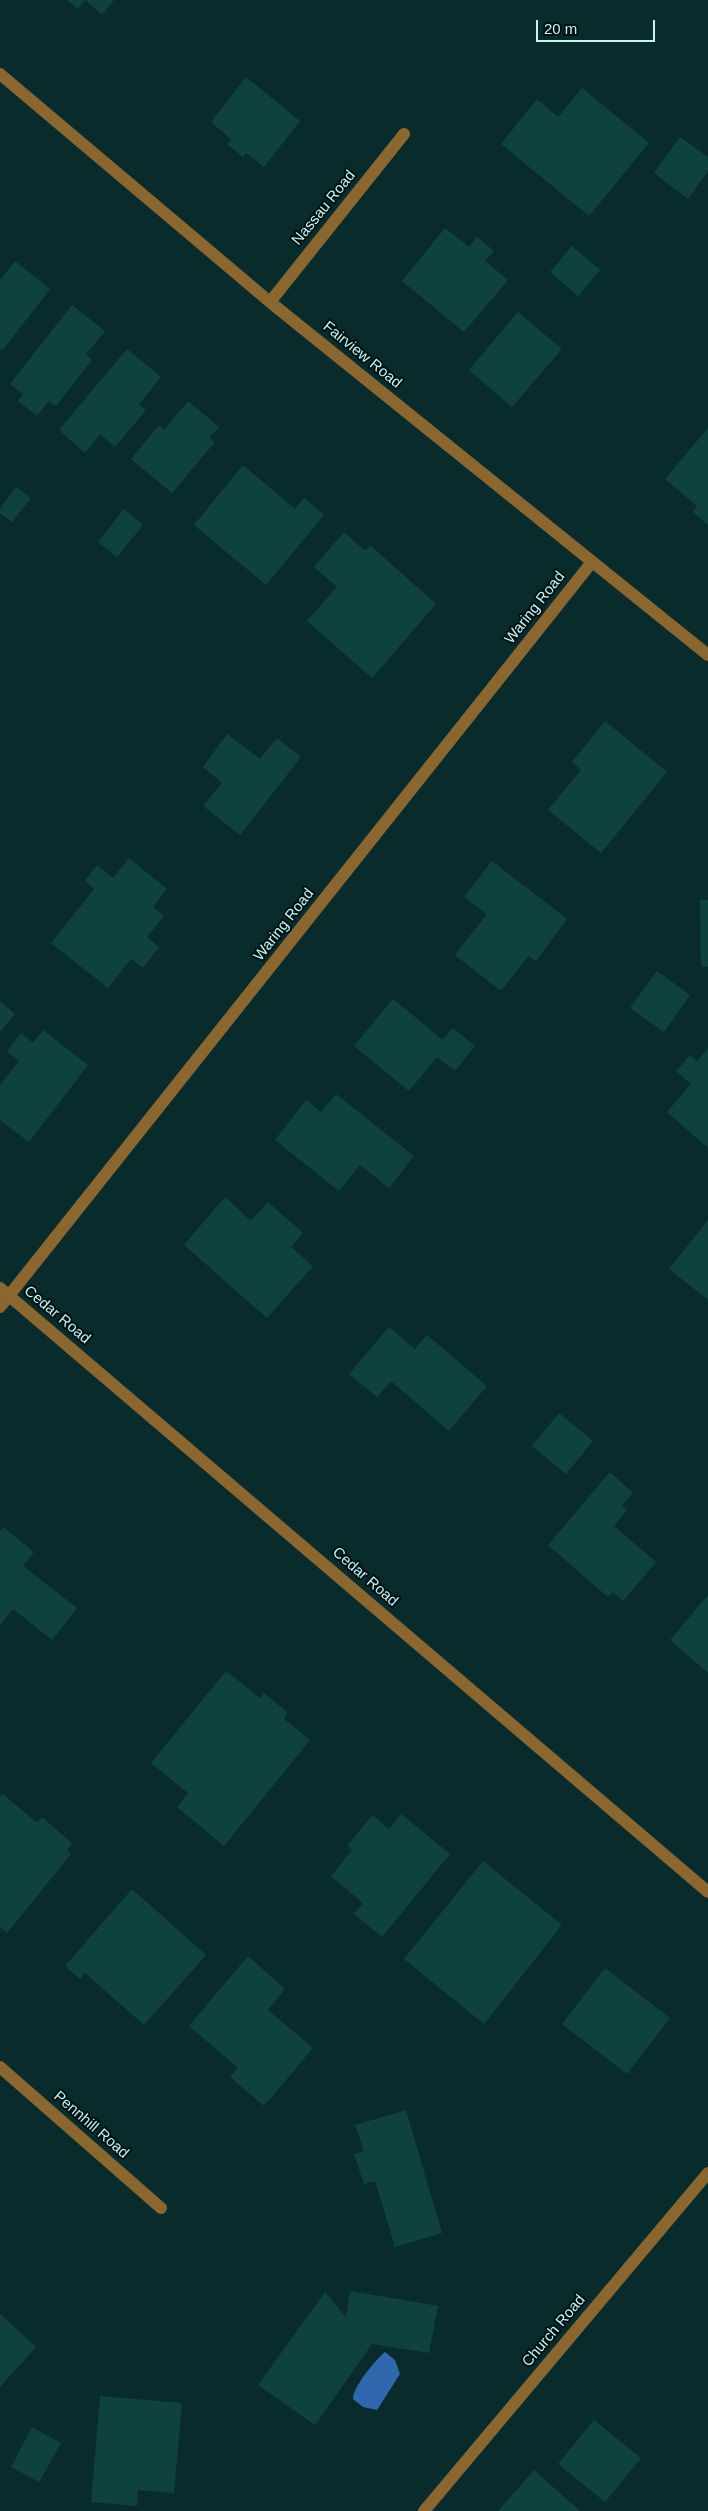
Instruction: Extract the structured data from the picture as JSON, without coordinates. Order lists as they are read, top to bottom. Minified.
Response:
{"streets":{"street":["Nassau Road","Fairview Road","Waring Road","Cedar Road","Pennhill Road","Church Road"]},"crossings":[["Nassau Road","Fairview Road"],["Fairview Road","Waring Road"],["Waring Road","Cedar Road"]],"scale_bar":"20 m"}
